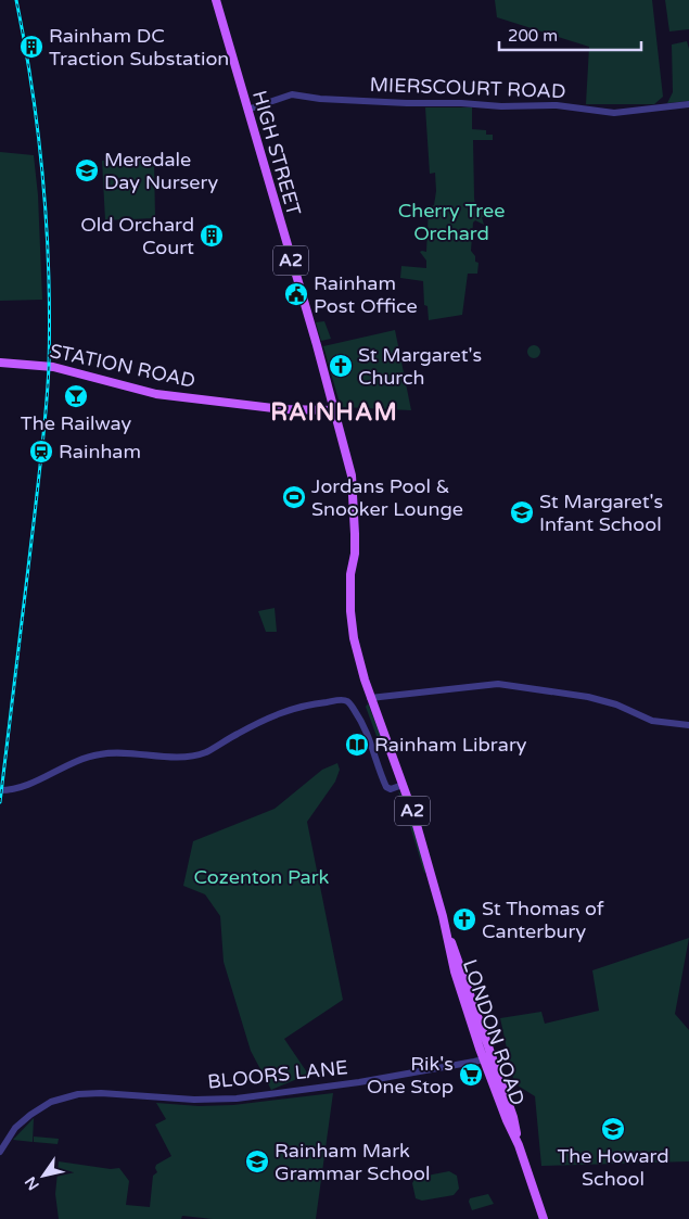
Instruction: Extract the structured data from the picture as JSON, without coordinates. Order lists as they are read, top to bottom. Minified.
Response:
{"streets":{"main road":["HIGH STREET","A2","STATION ROAD","LONDON ROAD"],"street":["MIERSCOURT ROAD","BLOORS LANE"]},"crossings":[["MIERSCOURT ROAD","HIGH STREET"],["HIGH STREET","STATION ROAD"],["HIGH STREET","LONDON ROAD"],["LONDON ROAD","BLOORS LANE"]],"districts":["RAINHAM"],"parks":["Cherry Tree Orchard","Cozenton Park"],"places":{"building":["Rainham DC Traction Substation","Old Orchard Court"],"school or university":["Meredale Day Nursery","St Margaret's Infant School","The Howard School","Rainham Mark Grammar School"],"public building":["Rainham Post Office"],"church":["St Margaret's Church","St Thomas of Canterbury"],"bar":["The Railway"],"station":["Rainham"],"sports":["Jordans Pool & Snooker Lounge"],"library":["Rainham Library"],"supermarket":["Rik's One Stop"]},"scale_bar":"200 m","north":"bottom left"}
